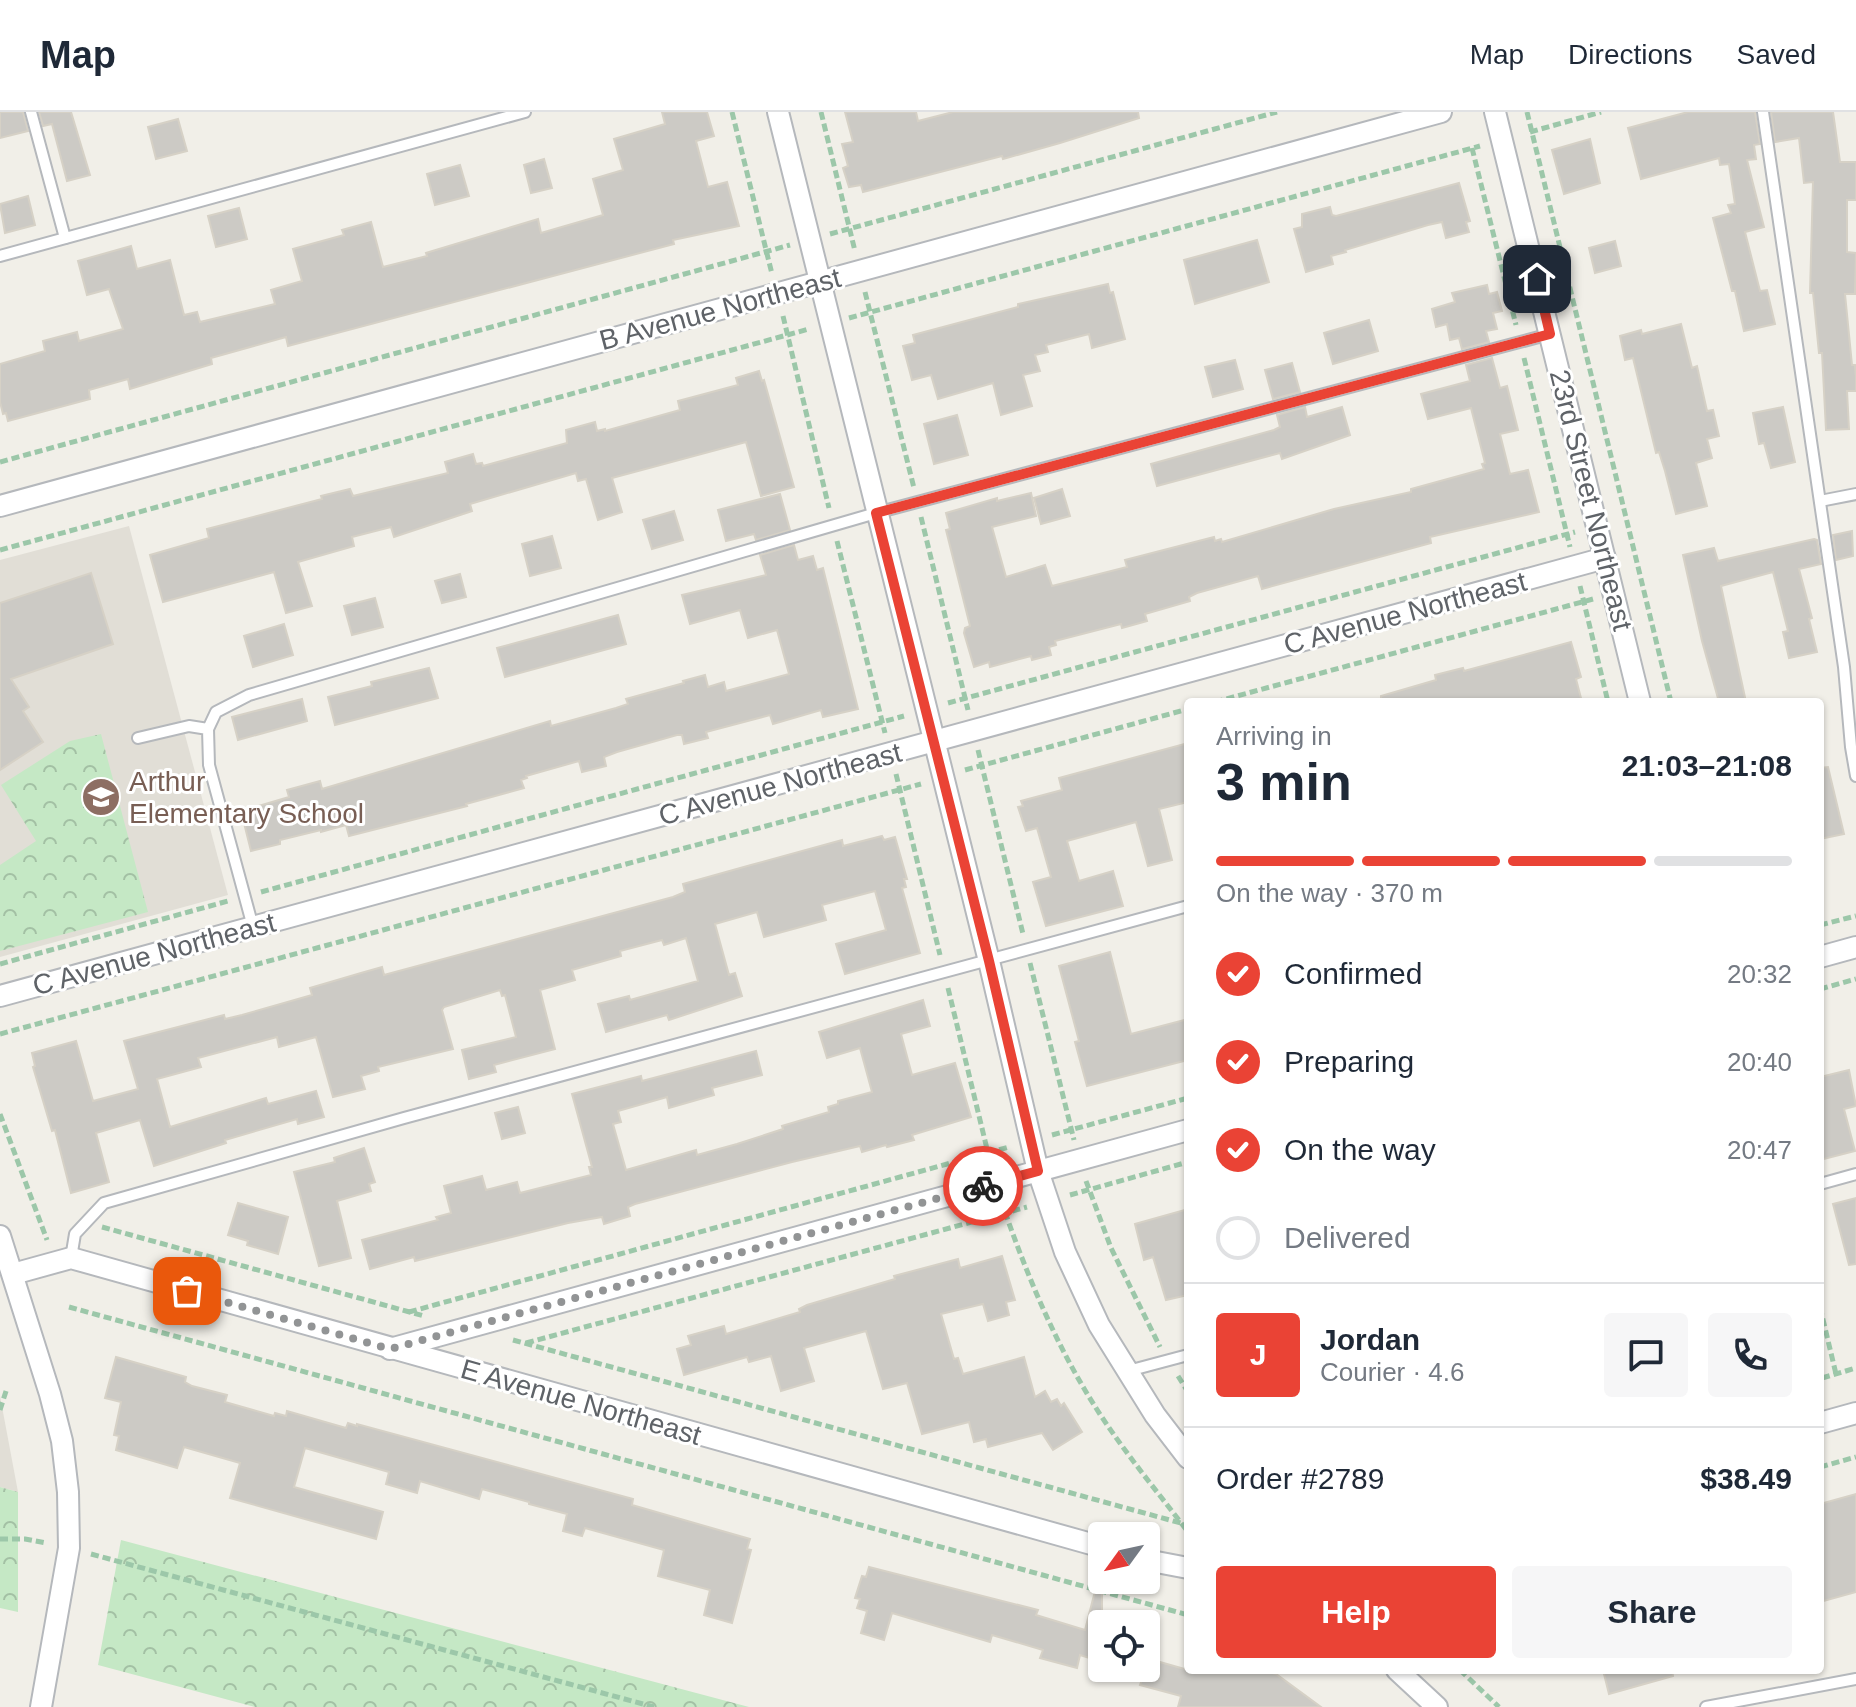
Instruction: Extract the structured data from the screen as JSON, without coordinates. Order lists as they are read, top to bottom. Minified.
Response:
{"streets":{"street":["B Avenue Northeast","23rd Street Northeast","C Avenue Northeast","E Avenue Northeast"]},"crossings":[["23rd Street Northeast","C Avenue Northeast"]],"places":{"school or university":["Arthur Elementary School"]},"north":"bottom left","page":{"header":"Map","nav":["Map","Directions","Saved"],"heading":["3 min","Arriving in","21:03–21:08"],"panel":["Jordan","Courier · 4.6","Order #2789","$38.49"],"bar":"On the way · 370 m","list":[["Confirmed","20:32"],["Preparing","20:40"],["On the way","20:47"],"Delivered"],"round":"J","buttons":["Help","Share"]}}
